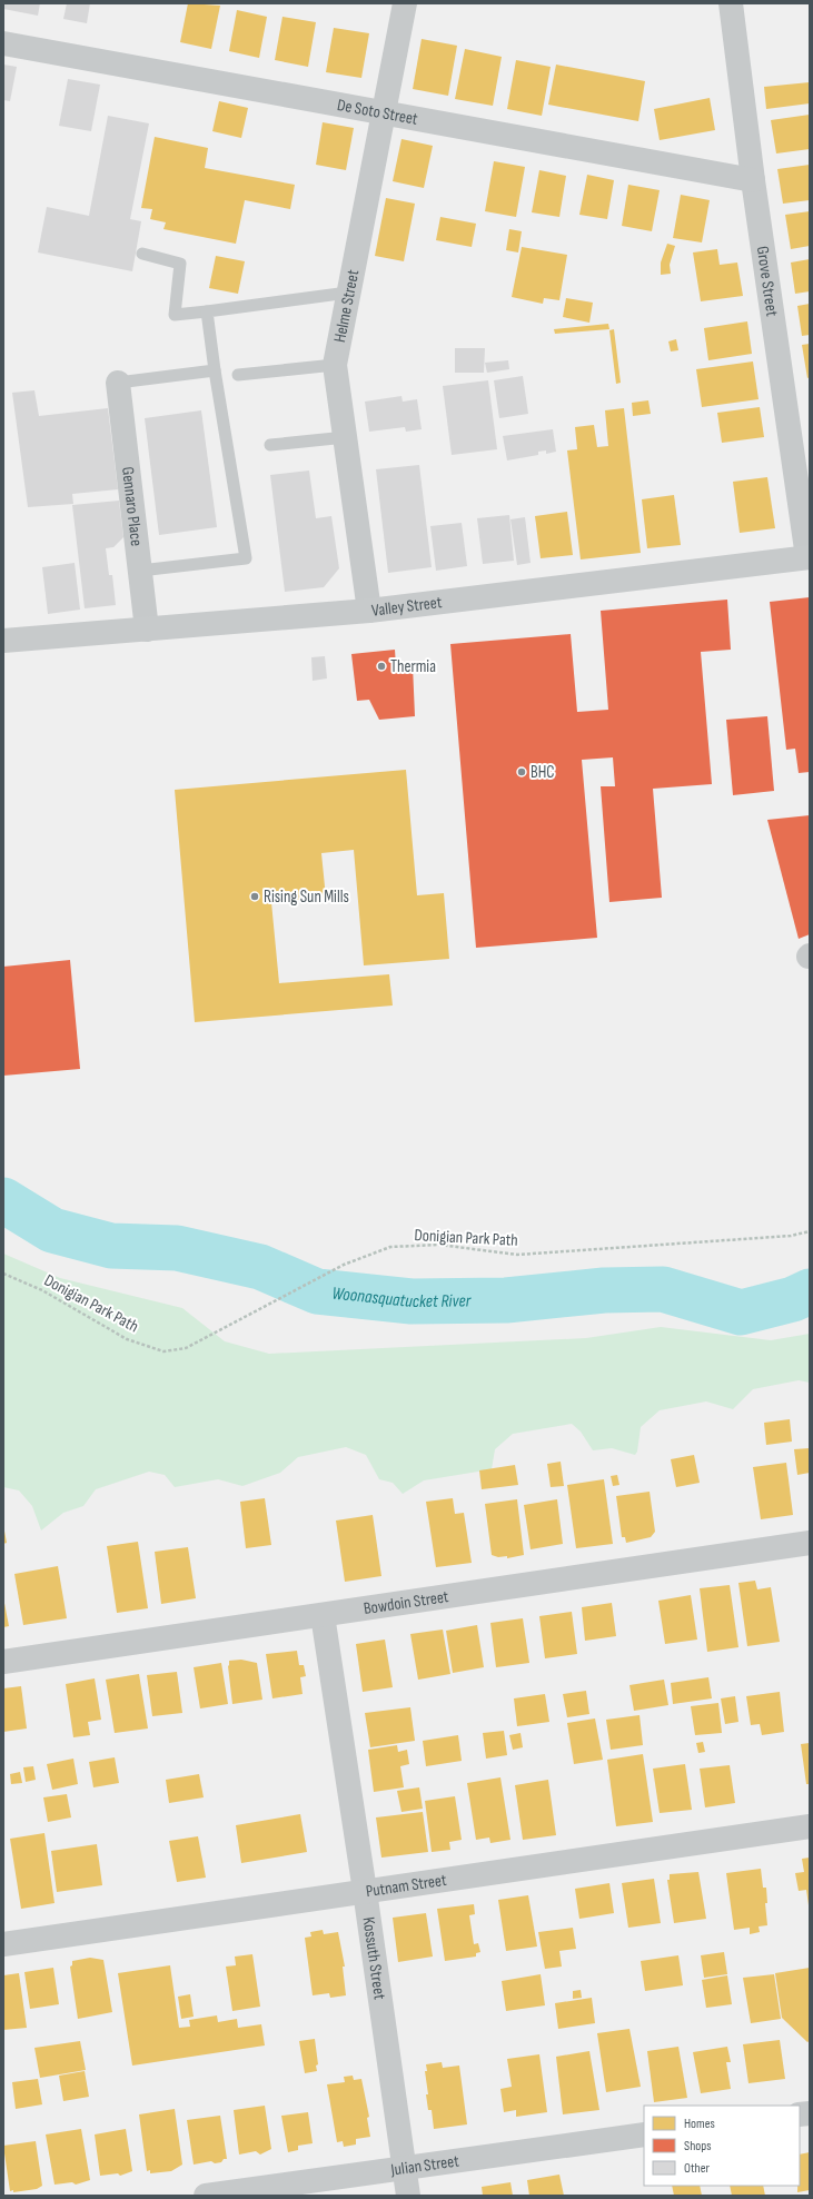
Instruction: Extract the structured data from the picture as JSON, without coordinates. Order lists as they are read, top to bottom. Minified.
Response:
{"streets":{"main road":["Valley Street"],"street":["De Soto Street","Grove Street","Helme Street","Gennaro Place","Bowdoin Street","Putnam Street","Kossuth Street","Julian Street"],"path":["Donigian Park Path"]},"crossings":[["De Soto Street","Grove Street"],["De Soto Street","Helme Street"],["Grove Street","Valley Street"],["Helme Street","Valley Street"],["Gennaro Place","Valley Street"],["Bowdoin Street","Kossuth Street"],["Putnam Street","Kossuth Street"],["Kossuth Street","Julian Street"]],"water":["Woonasquatucket River"],"places":["Thermia","BHC","Rising Sun Mills"],"legend":["Homes","Shops","Other"]}
